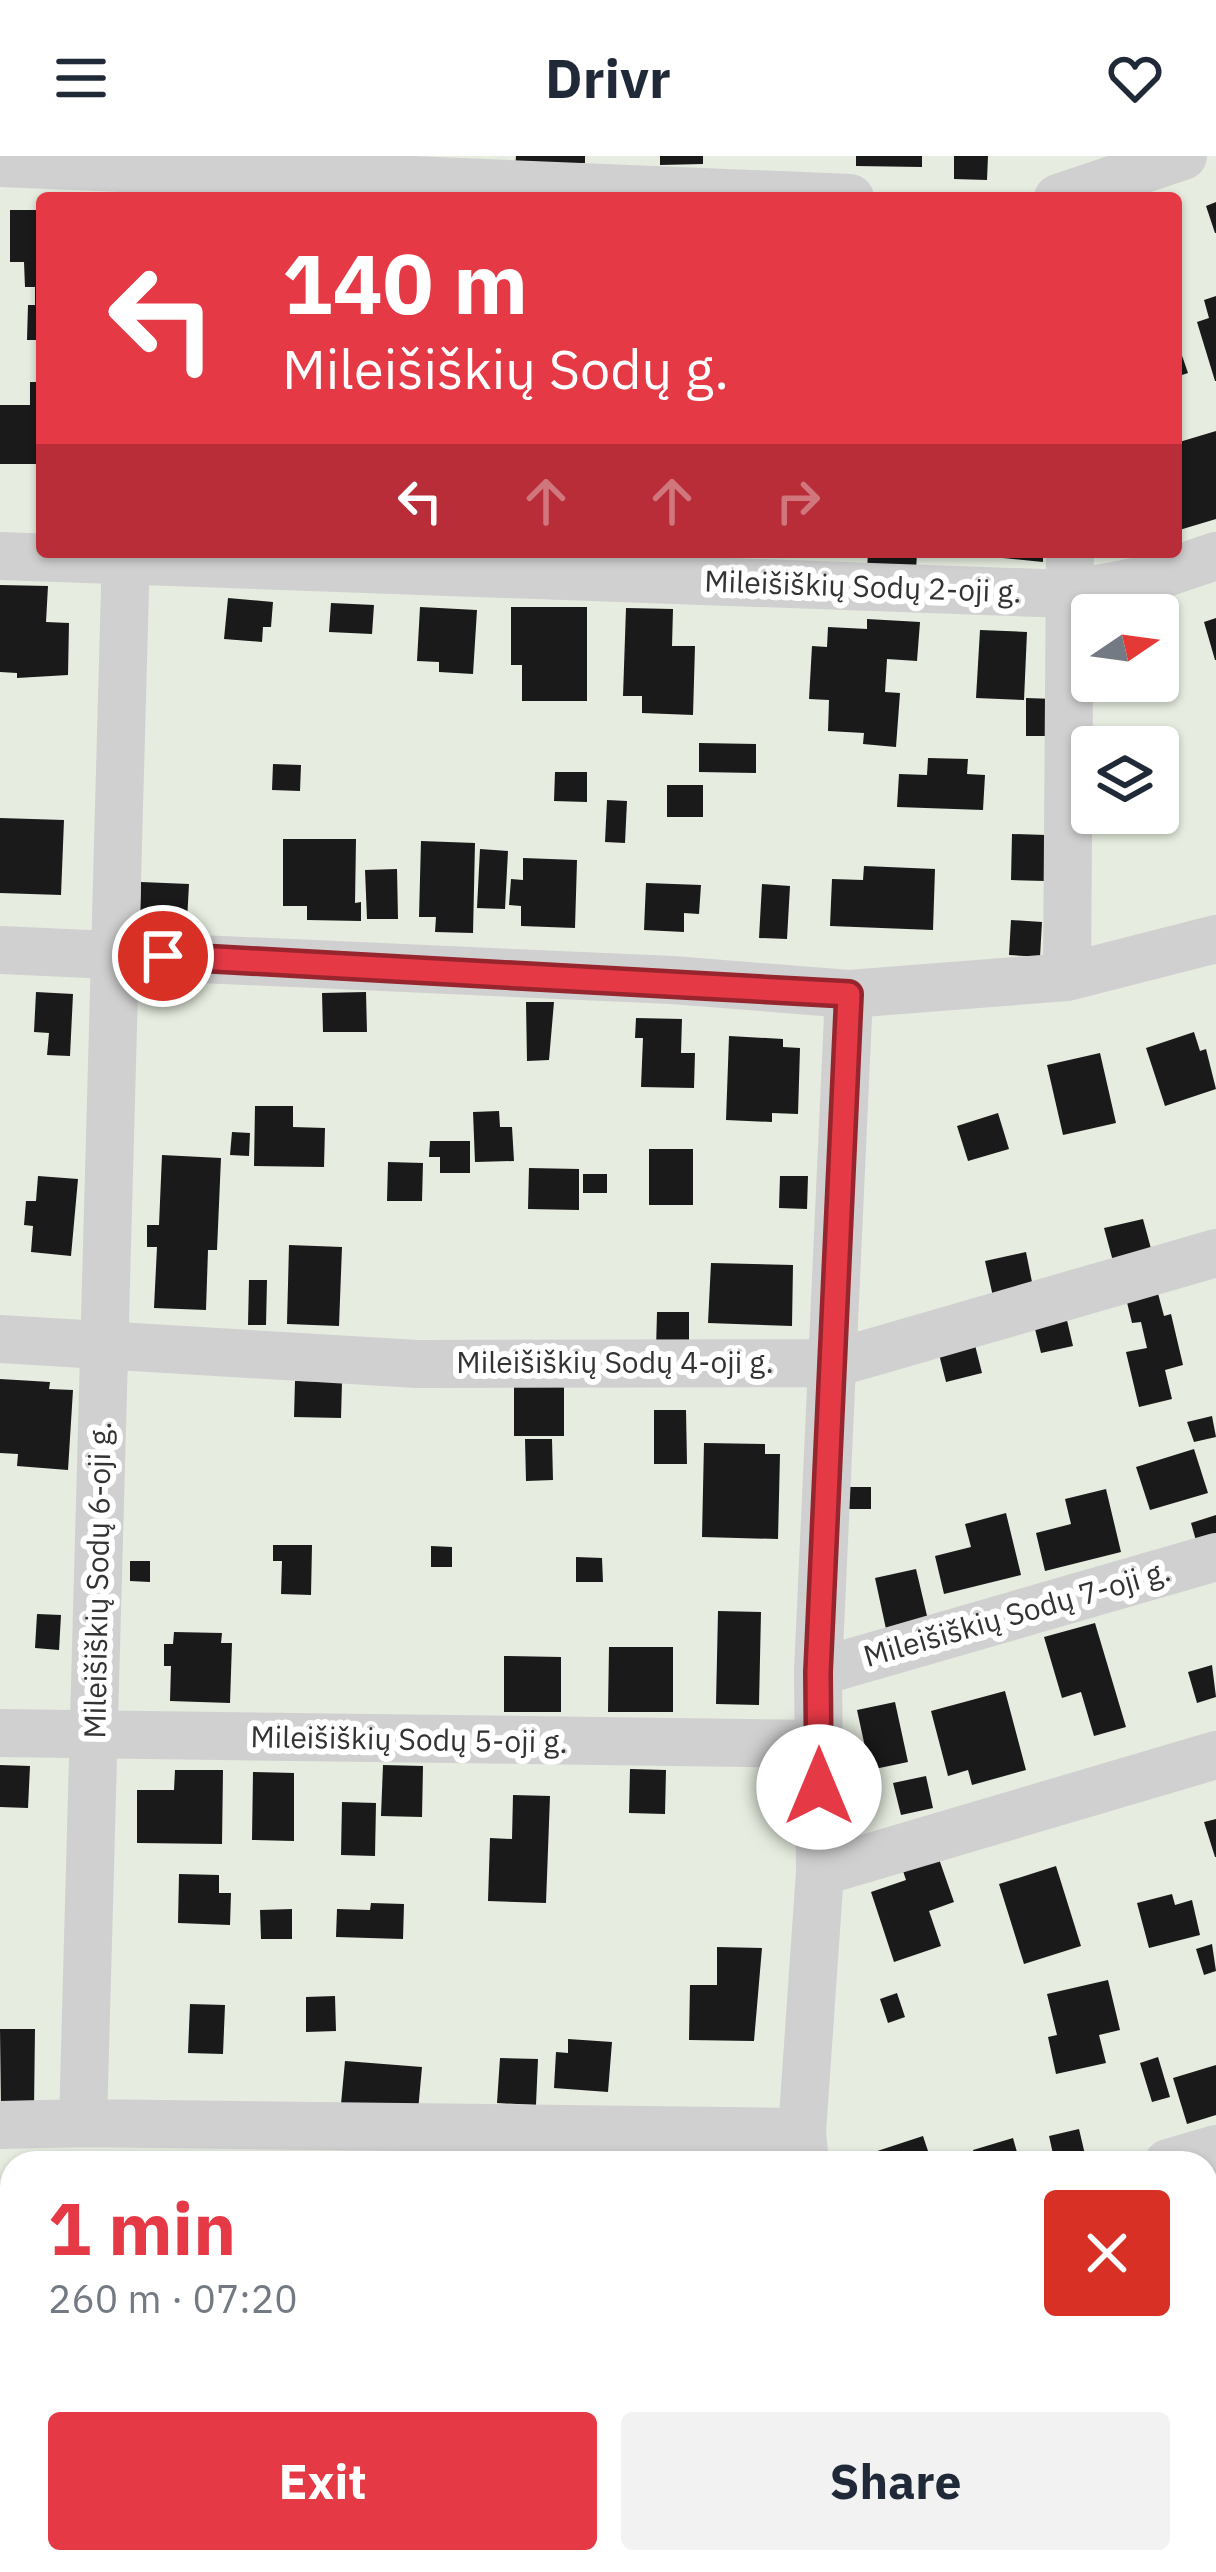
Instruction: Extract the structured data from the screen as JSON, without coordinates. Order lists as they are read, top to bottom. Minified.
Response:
{"streets":{"street":["Mileišiškių Sodų 2-oji g.","Mileišiškių Sodų 4-oji g.","Mileišiškių Sodų 6-oji g.","Mileišiškių Sodų 7-oji g.","Mileišiškių Sodų 5-oji g."]},"crossings":[["Mileišiškių Sodų 4-oji g.","Mileišiškių Sodų 6-oji g."],["Mileišiškių Sodų 6-oji g.","Mileišiškių Sodų 5-oji g."]],"north":"right","page":{"header":"Drivr","turn":["140 m","Mileišiškių Sodų g."],"heading":["1 min","260 m · 07:20"],"buttons":["Exit","Share"]}}
